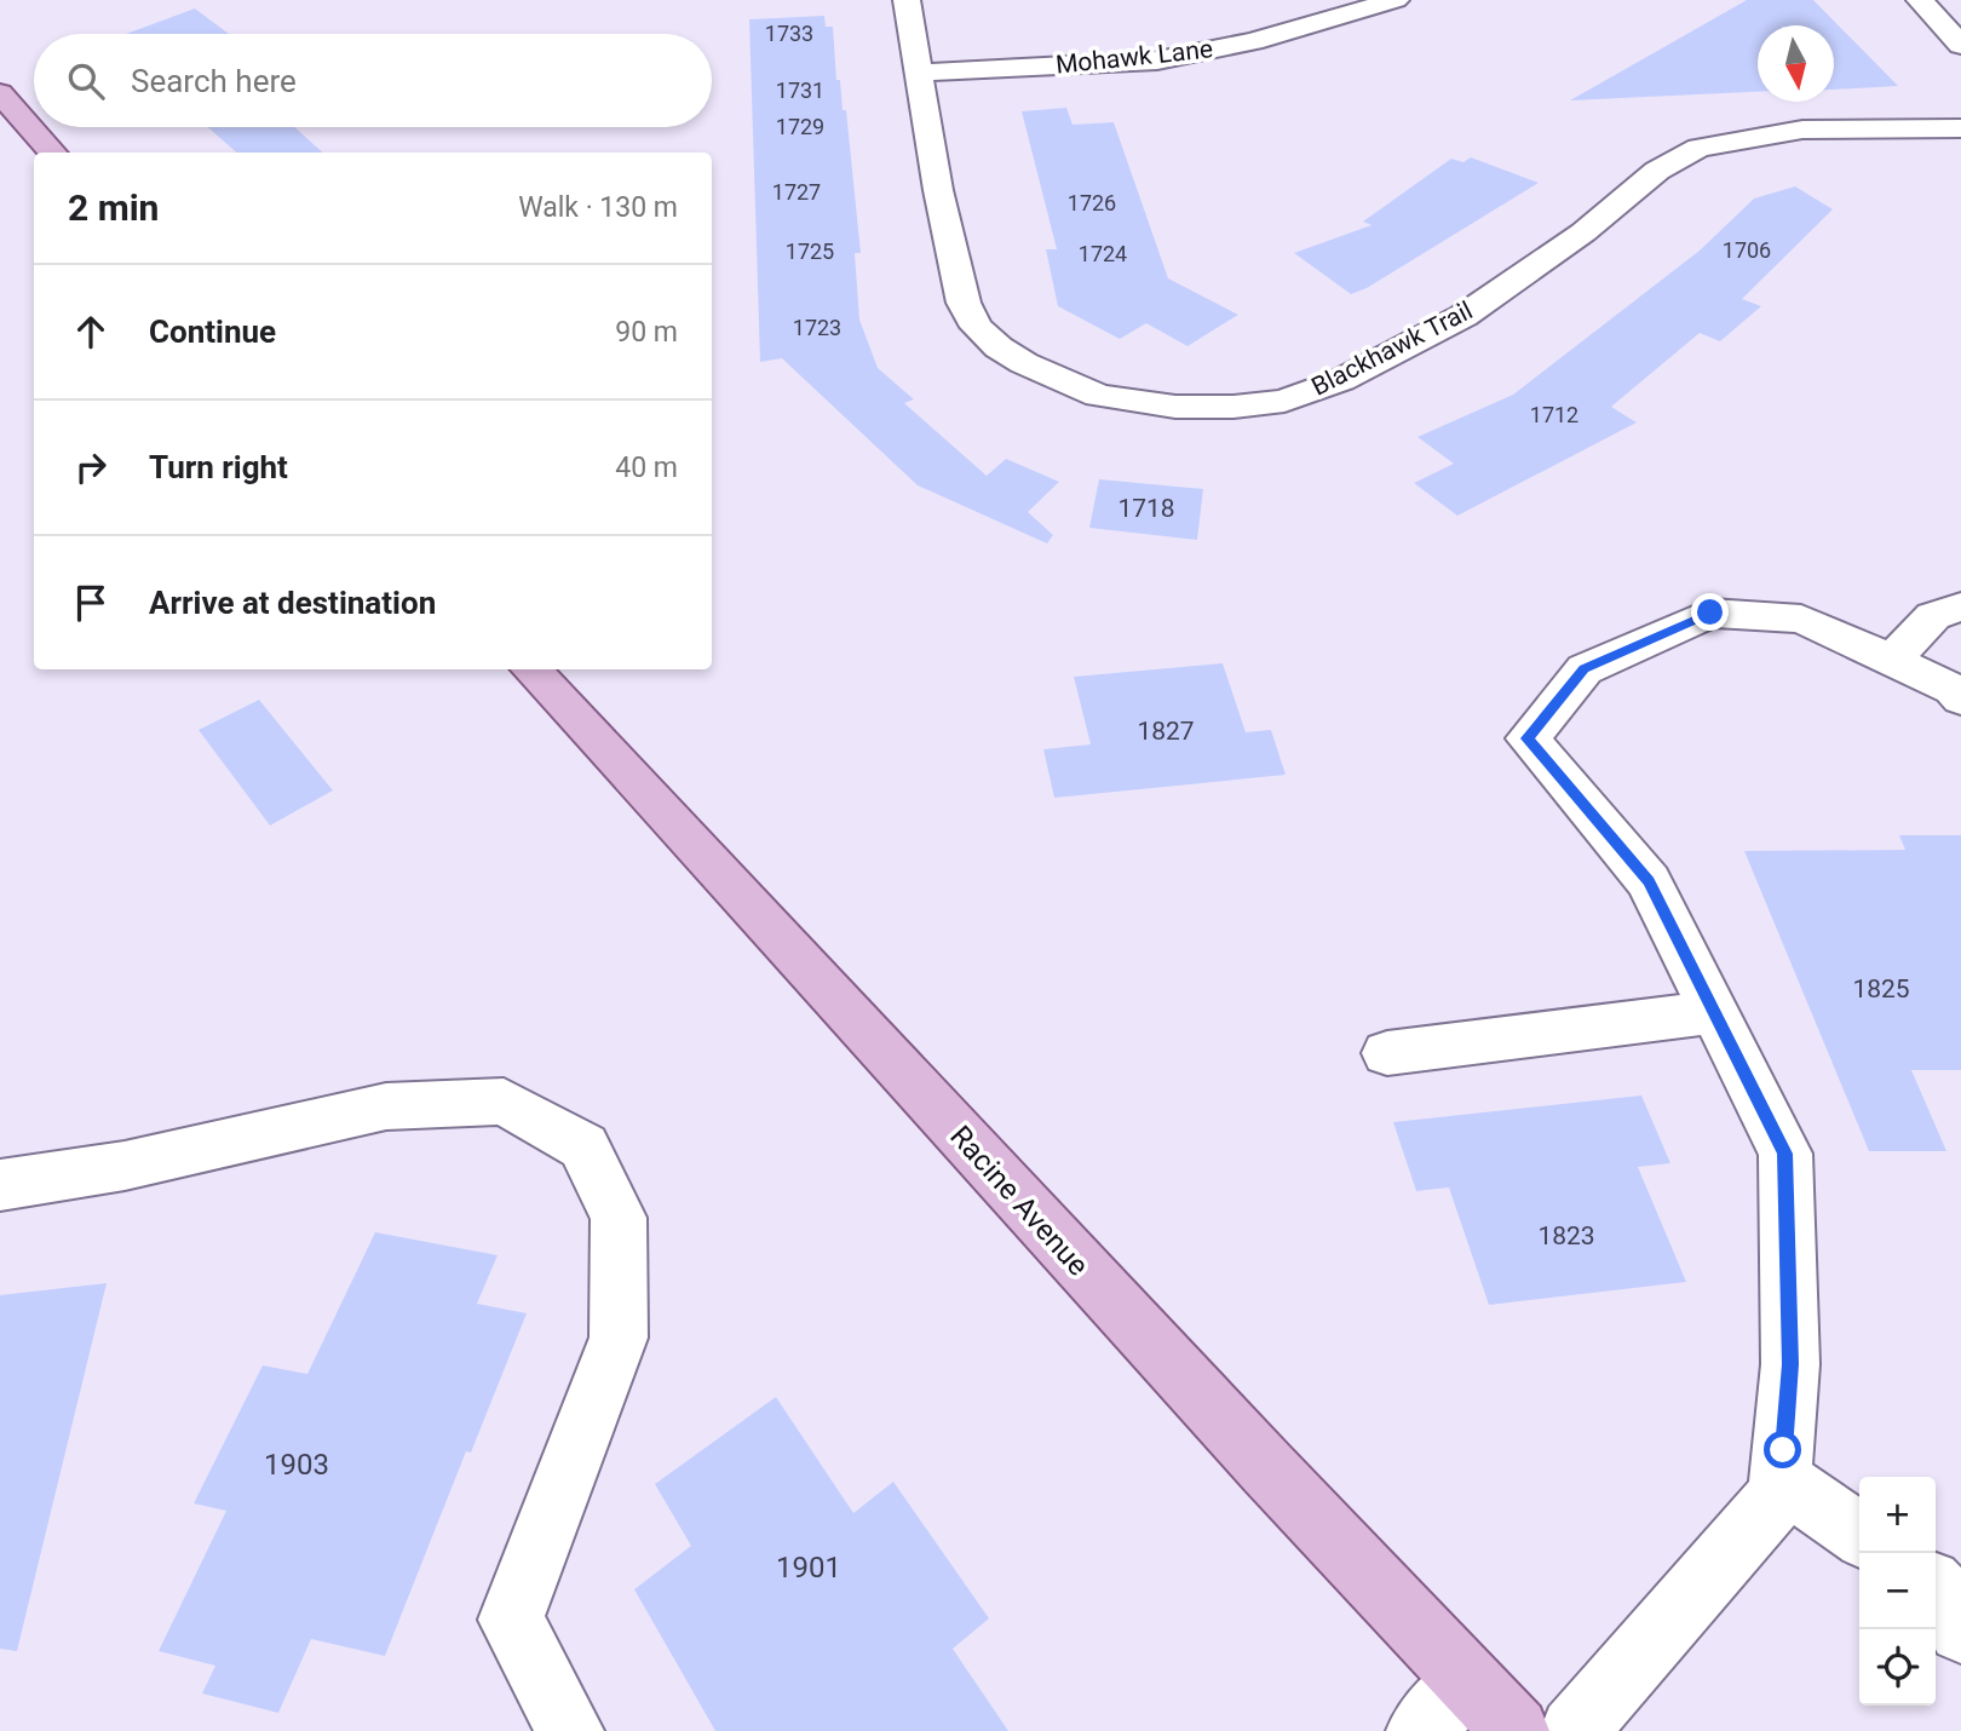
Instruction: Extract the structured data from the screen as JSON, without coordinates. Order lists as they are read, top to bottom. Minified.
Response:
{"streets":{"main road":["Racine Avenue"],"street":["Mohawk Lane","Blackhawk Trail"]},"crossings":[["Mohawk Lane","Blackhawk Trail"]],"house_numbers":["1733","1731","1729","1727","1726","1706","1725","1724","1723","1712","1718","1827","1825","1823","1903","1901"],"north":"bottom","page":{"search":"Search here","heading":["2 min","Walk · 130 m"],"list":[["Continue","90 m"],["Turn right","40 m"],"Arrive at destination"],"map_buttons":["+","−"]}}
